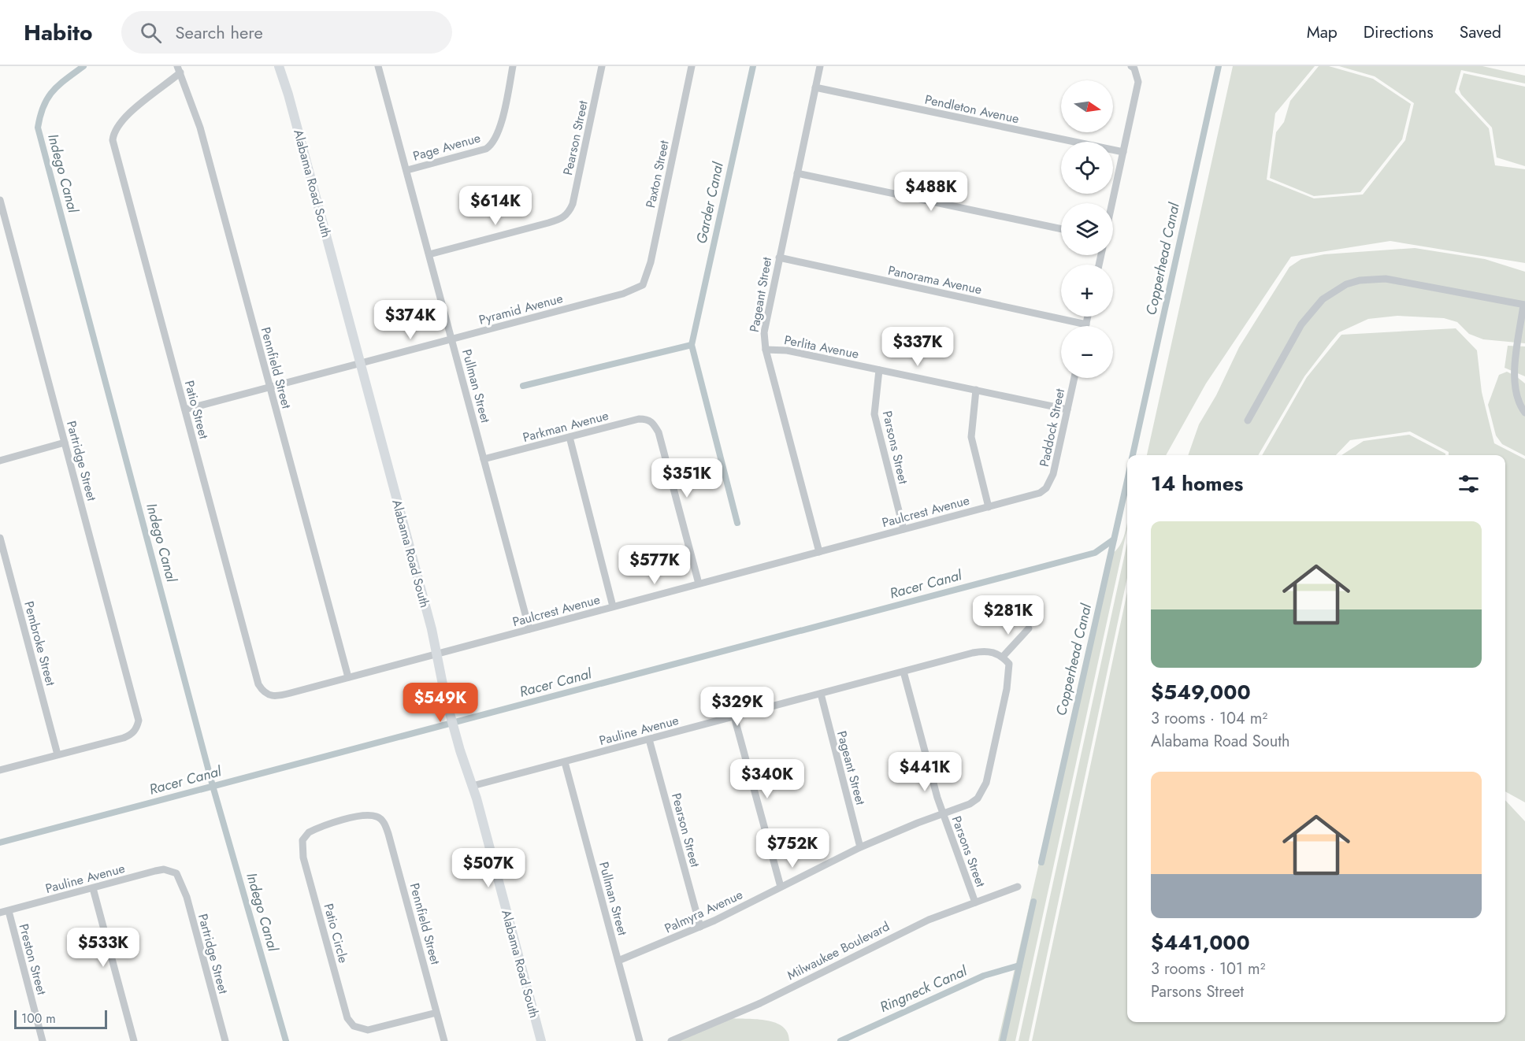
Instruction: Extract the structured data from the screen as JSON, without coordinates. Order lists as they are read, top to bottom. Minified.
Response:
{"streets":{"street":["Pendleton Avenue","Pearson Street","Page Avenue","Paxton Street","Alabama Road South","Panorama Avenue","Pageant Street","Pyramid Avenue","Perlita Avenue","Pennfield Street","Pullman Street","Patio Street","Parkman Avenue","Paddock Street","Parsons Street","Partridge Street","Paulcrest Avenue","Pembroke Street","Pauline Avenue","Palmyra Avenue","Patio Circle","Milwaukee Boulevard","Preston Street"]},"crossings":[["Pendleton Avenue","Pageant Street"],["Pearson Street","Pullman Street"],["Pearson Street","Pauline Avenue"],["Pearson Street","Palmyra Avenue"],["Page Avenue","Pullman Street"],["Paxton Street","Pyramid Avenue"],["Alabama Road South","Pyramid Avenue"],["Alabama Road South","Paulcrest Avenue"],["Alabama Road South","Pauline Avenue"],["Panorama Avenue","Pageant Street"],["Pageant Street","Perlita Avenue"],["Pageant Street","Paulcrest Avenue"],["Pageant Street","Pauline Avenue"],["Pageant Street","Palmyra Avenue"],["Pyramid Avenue","Pennfield Street"],["Pyramid Avenue","Pullman Street"],["Pyramid Avenue","Patio Street"],["Perlita Avenue","Paddock Street"],["Perlita Avenue","Parsons Street"],["Pennfield Street","Patio Street"],["Pennfield Street","Paulcrest Avenue"],["Pennfield Street","Patio Circle"],["Pullman Street","Parkman Avenue"],["Pullman Street","Paulcrest Avenue"],["Pullman Street","Pauline Avenue"],["Pullman Street","Palmyra Avenue"],["Patio Street","Paulcrest Avenue"],["Parkman Avenue","Paulcrest Avenue"],["Paddock Street","Paulcrest Avenue"],["Parsons Street","Paulcrest Avenue"],["Parsons Street","Pauline Avenue"],["Parsons Street","Palmyra Avenue"],["Parsons Street","Milwaukee Boulevard"],["Partridge Street","Pembroke Street"],["Partridge Street","Pauline Avenue"],["Pauline Avenue","Palmyra Avenue"],["Pauline Avenue","Preston Street"]],"water":["Indego Canal","Garder Canal","Copperhead Canal","Racer Canal","Ringneck Canal"],"scale_bar":"100 m","north":"right","page":{"header":"Habito","search":"Search here","nav":["Map","Directions","Saved"],"map_buttons":["+","−"],"price":["$488K","$614K","$374K","$337K","$351K","$577K","$281K","$549K","$329K","$441K","$340K","$752K","$507K","$533K"],"heading":"14 homes","list":[{"name":"$549,000","note":"3 rooms · 104 m² · Alabama Road South"},{"name":"$441,000","note":"3 rooms · 101 m² · Parsons Street"}],"scale":"100 m"}}
